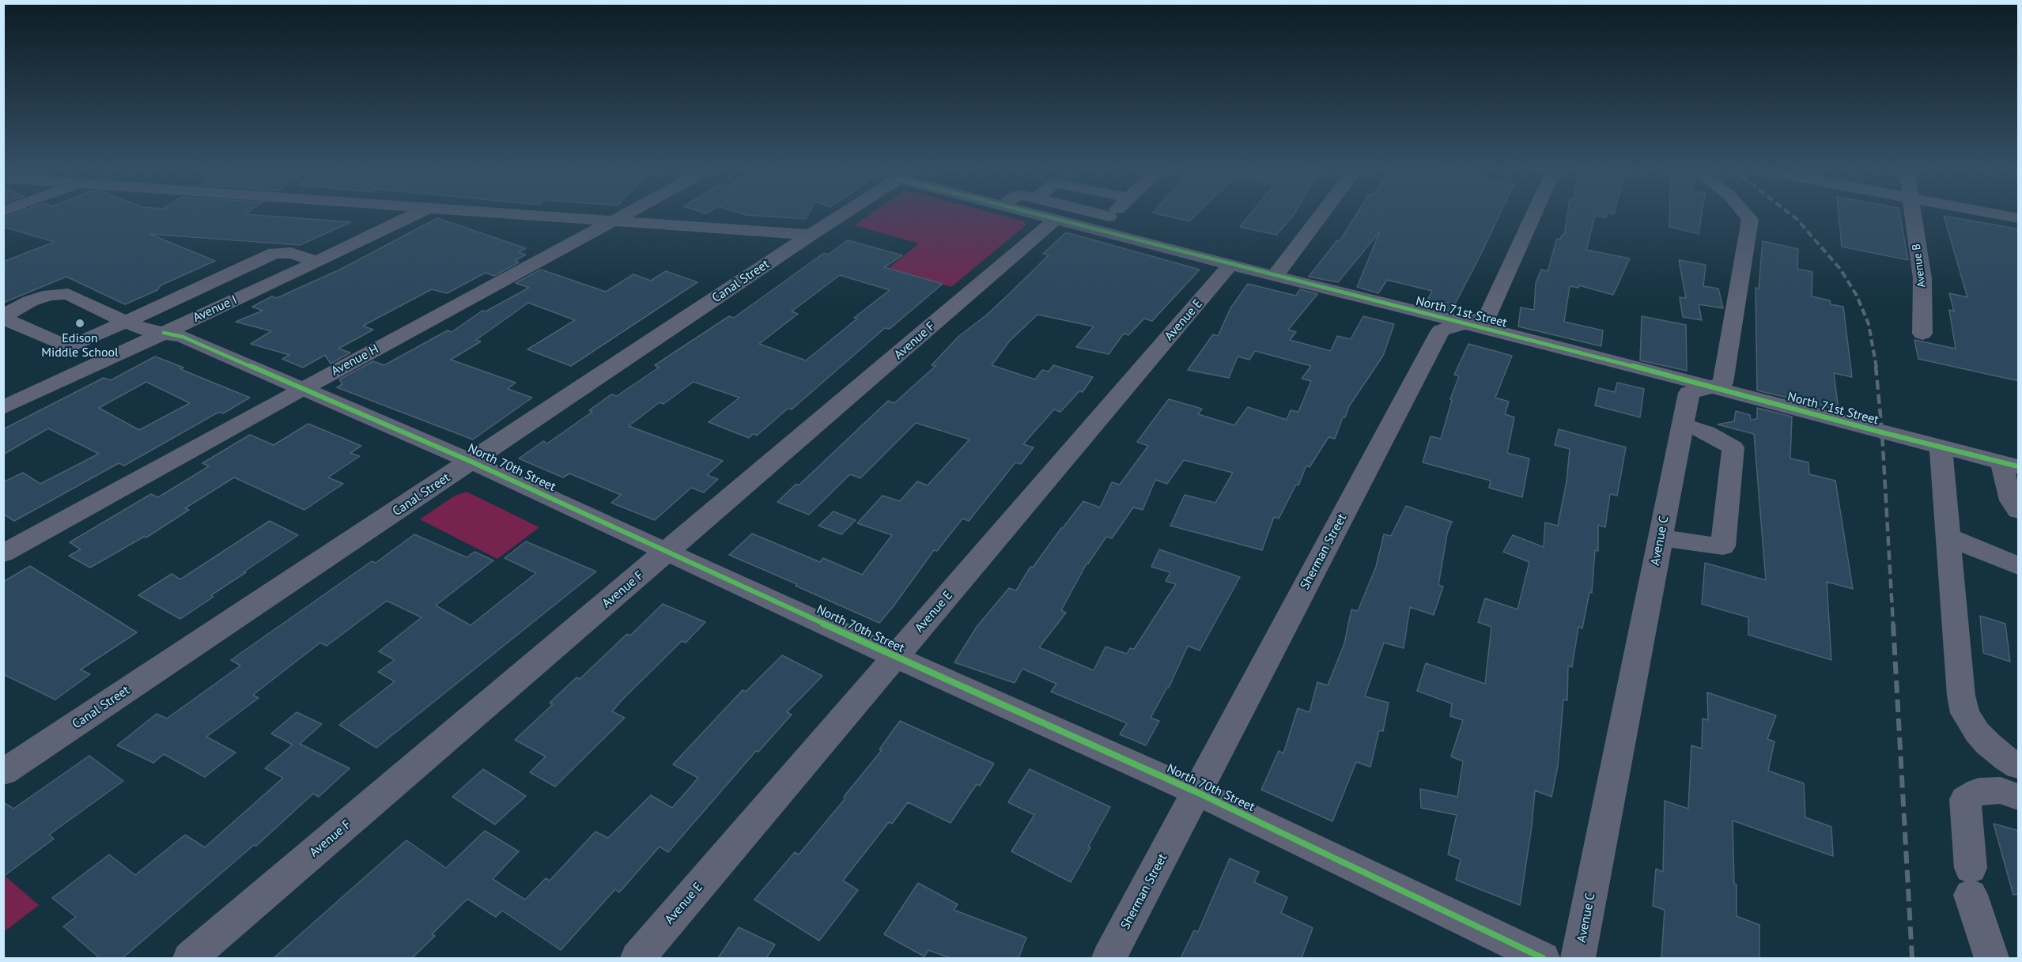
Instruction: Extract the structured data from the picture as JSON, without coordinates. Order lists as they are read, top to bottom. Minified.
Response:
{"streets":{"street":["Avenue B","Canal Street","Avenue I","North 71st Street","Avenue E","Avenue F","Avenue H","North 70th Street","Avenue C","Sherman Street"]},"crossings":[["Canal Street","North 70th Street"],["Avenue I","North 70th Street"],["North 71st Street","Avenue E"],["North 71st Street","Avenue F"],["North 71st Street","Avenue C"],["North 71st Street","Sherman Street"],["Avenue E","North 70th Street"],["Avenue F","North 70th Street"],["Avenue H","North 70th Street"],["North 70th Street","Sherman Street"]],"places":["Edison Middle School"]}
